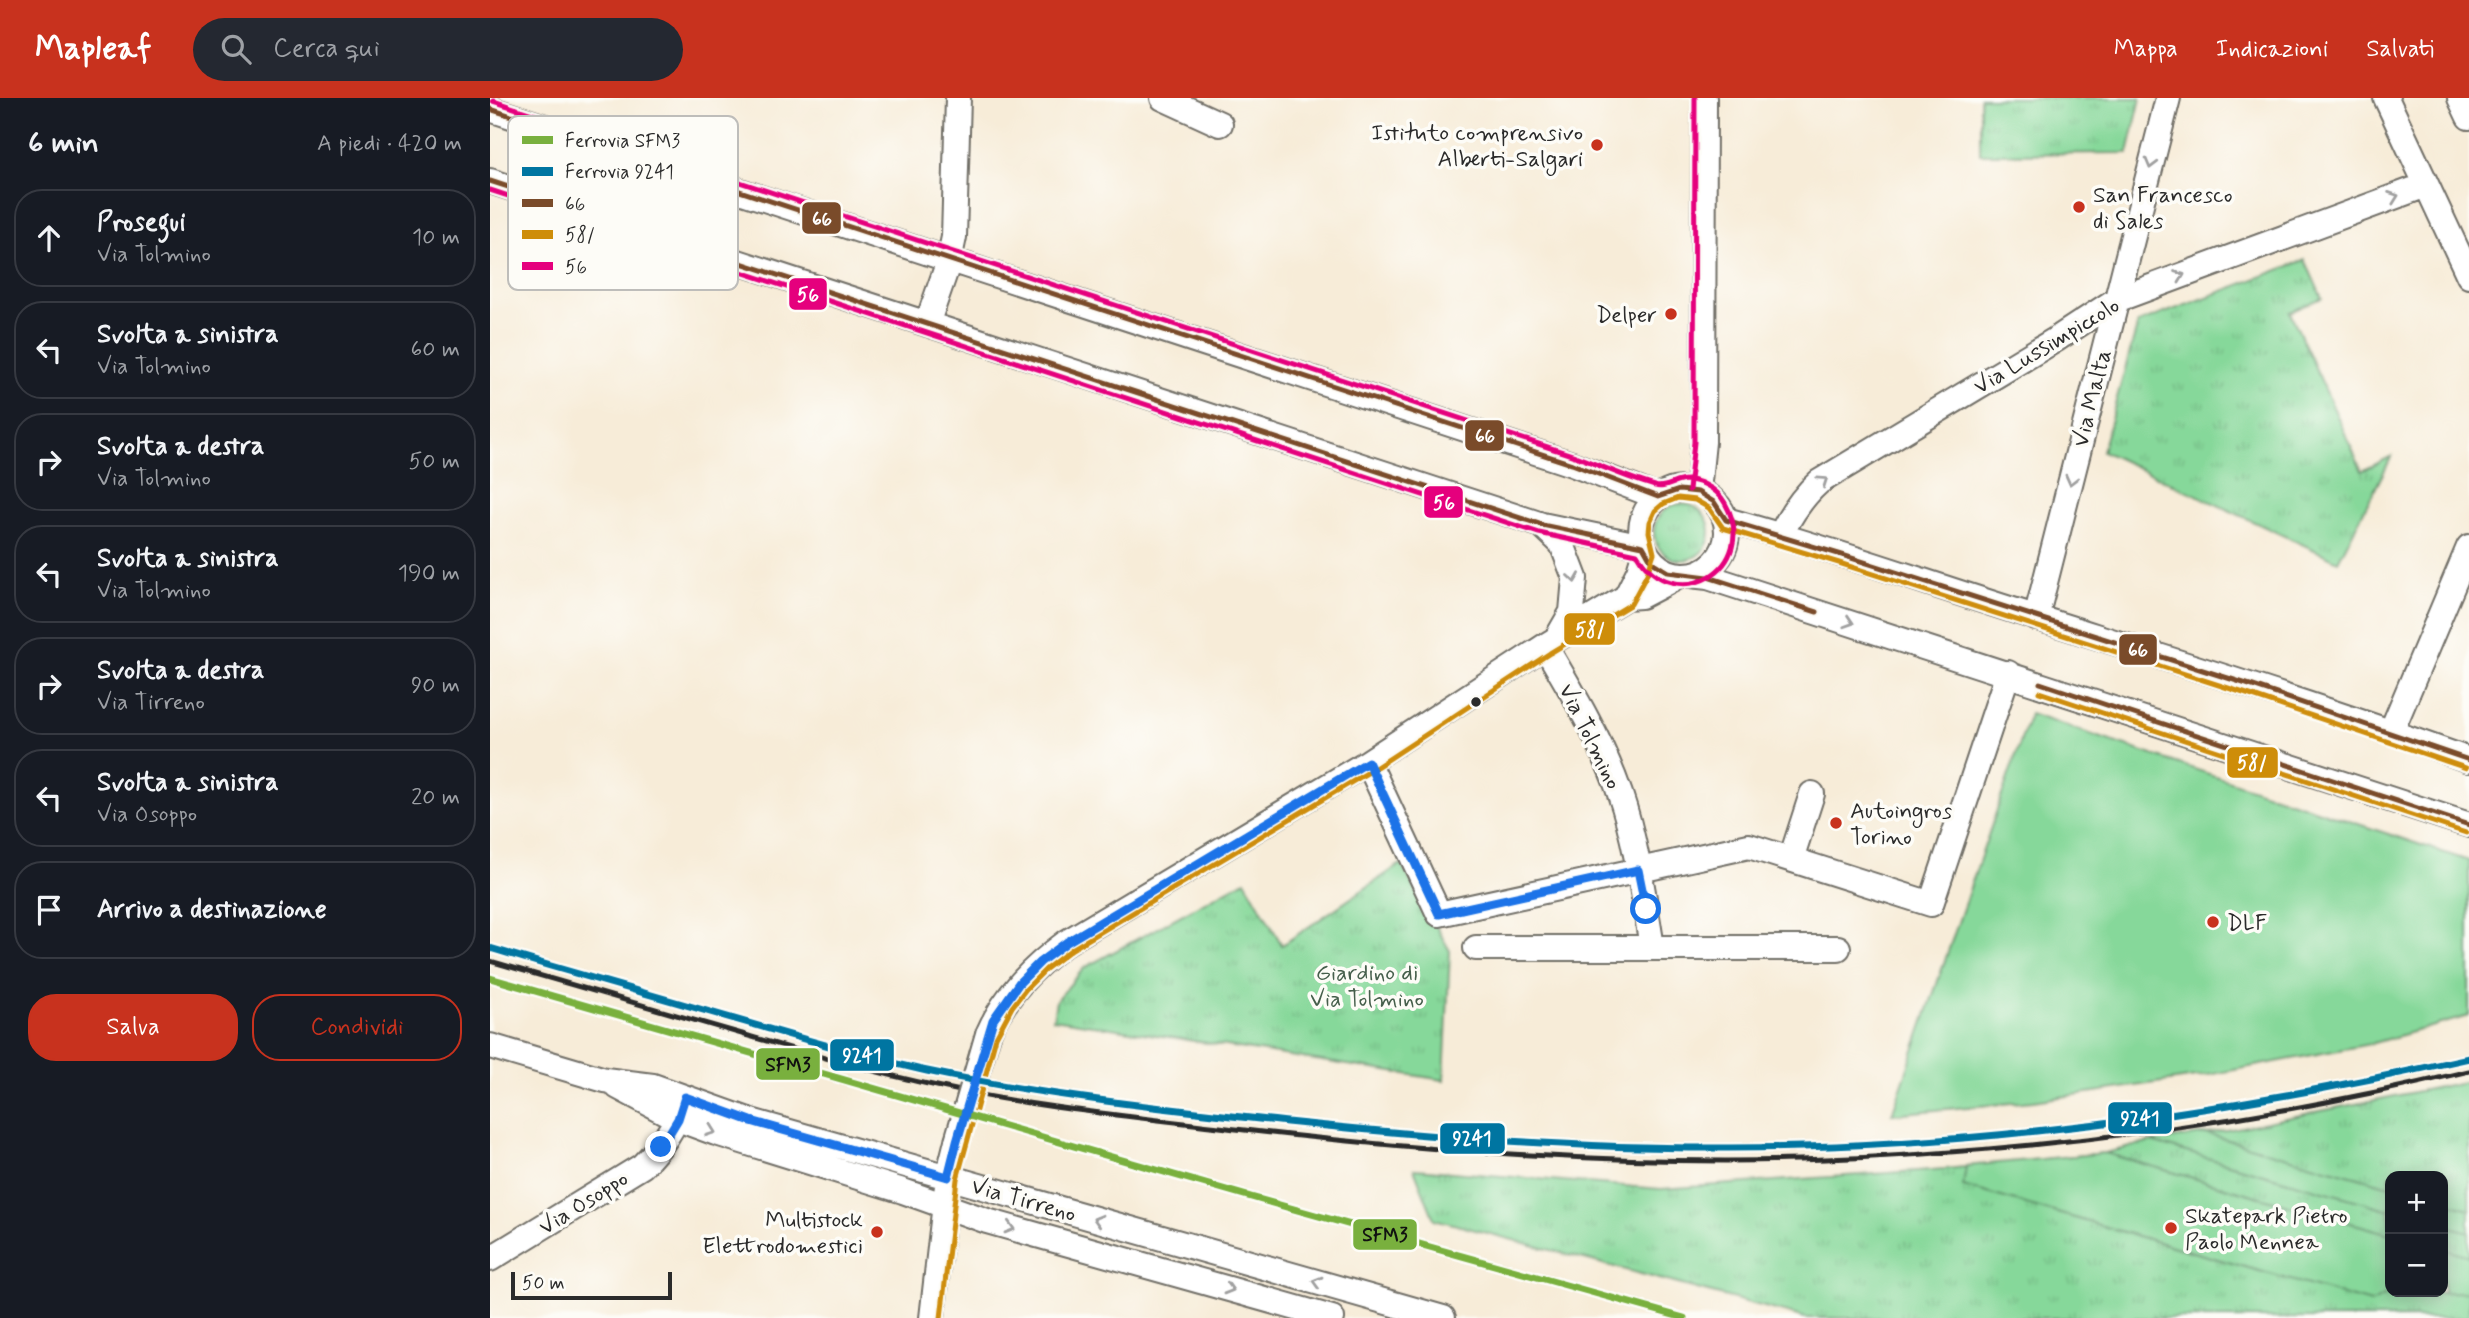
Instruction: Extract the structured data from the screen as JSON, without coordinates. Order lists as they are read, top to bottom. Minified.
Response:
{"streets":{"street":["Via Lussimpiccolo","Via Malta","Via Tolmino","Via Tirreno","Via Osoppo"]},"crossings":[["Via Lussimpiccolo","Via Malta"],["Via Tirreno","Via Osoppo"]],"one_way":["Via Lussimpiccolo","Via Malta"],"parks":["Giardino di Via Tolmino"],"places":["Istituto comprensivo Alberti-Salgari","San Francesco di Sales","Delper","Autoingros Torino","DLF","Skatepark Pietro Paolo Mennea","Multistock Elettrodomestici"],"lines":["transit line 56","transit line 66","transit line 58/","rail line 9241","rail line SFM3"],"legend":["Ferrovia SFM3","Ferrovia 9241","66","58/","56"],"scale_bar":"50 m","page":{"header":"Mapleaf","search":"Cerca qui","nav":["Mappa","Indicazioni","Salvati"],"heading":["6 min","A piedi · 420 m"],"list":[["Prosegui","Via Tolmino","10 m"],["Svolta a sinistra","Via Tolmino","60 m"],["Svolta a destra","Via Tolmino","50 m"],["Svolta a sinistra","Via Tolmino","190 m"],["Svolta a destra","Via Tirreno","90 m"],["Svolta a sinistra","Via Osoppo","20 m"],"Arrivo a destinazione"],"buttons":["Salva","Condividi"],"map_buttons":["+","−"],"scale":"50 m"}}
